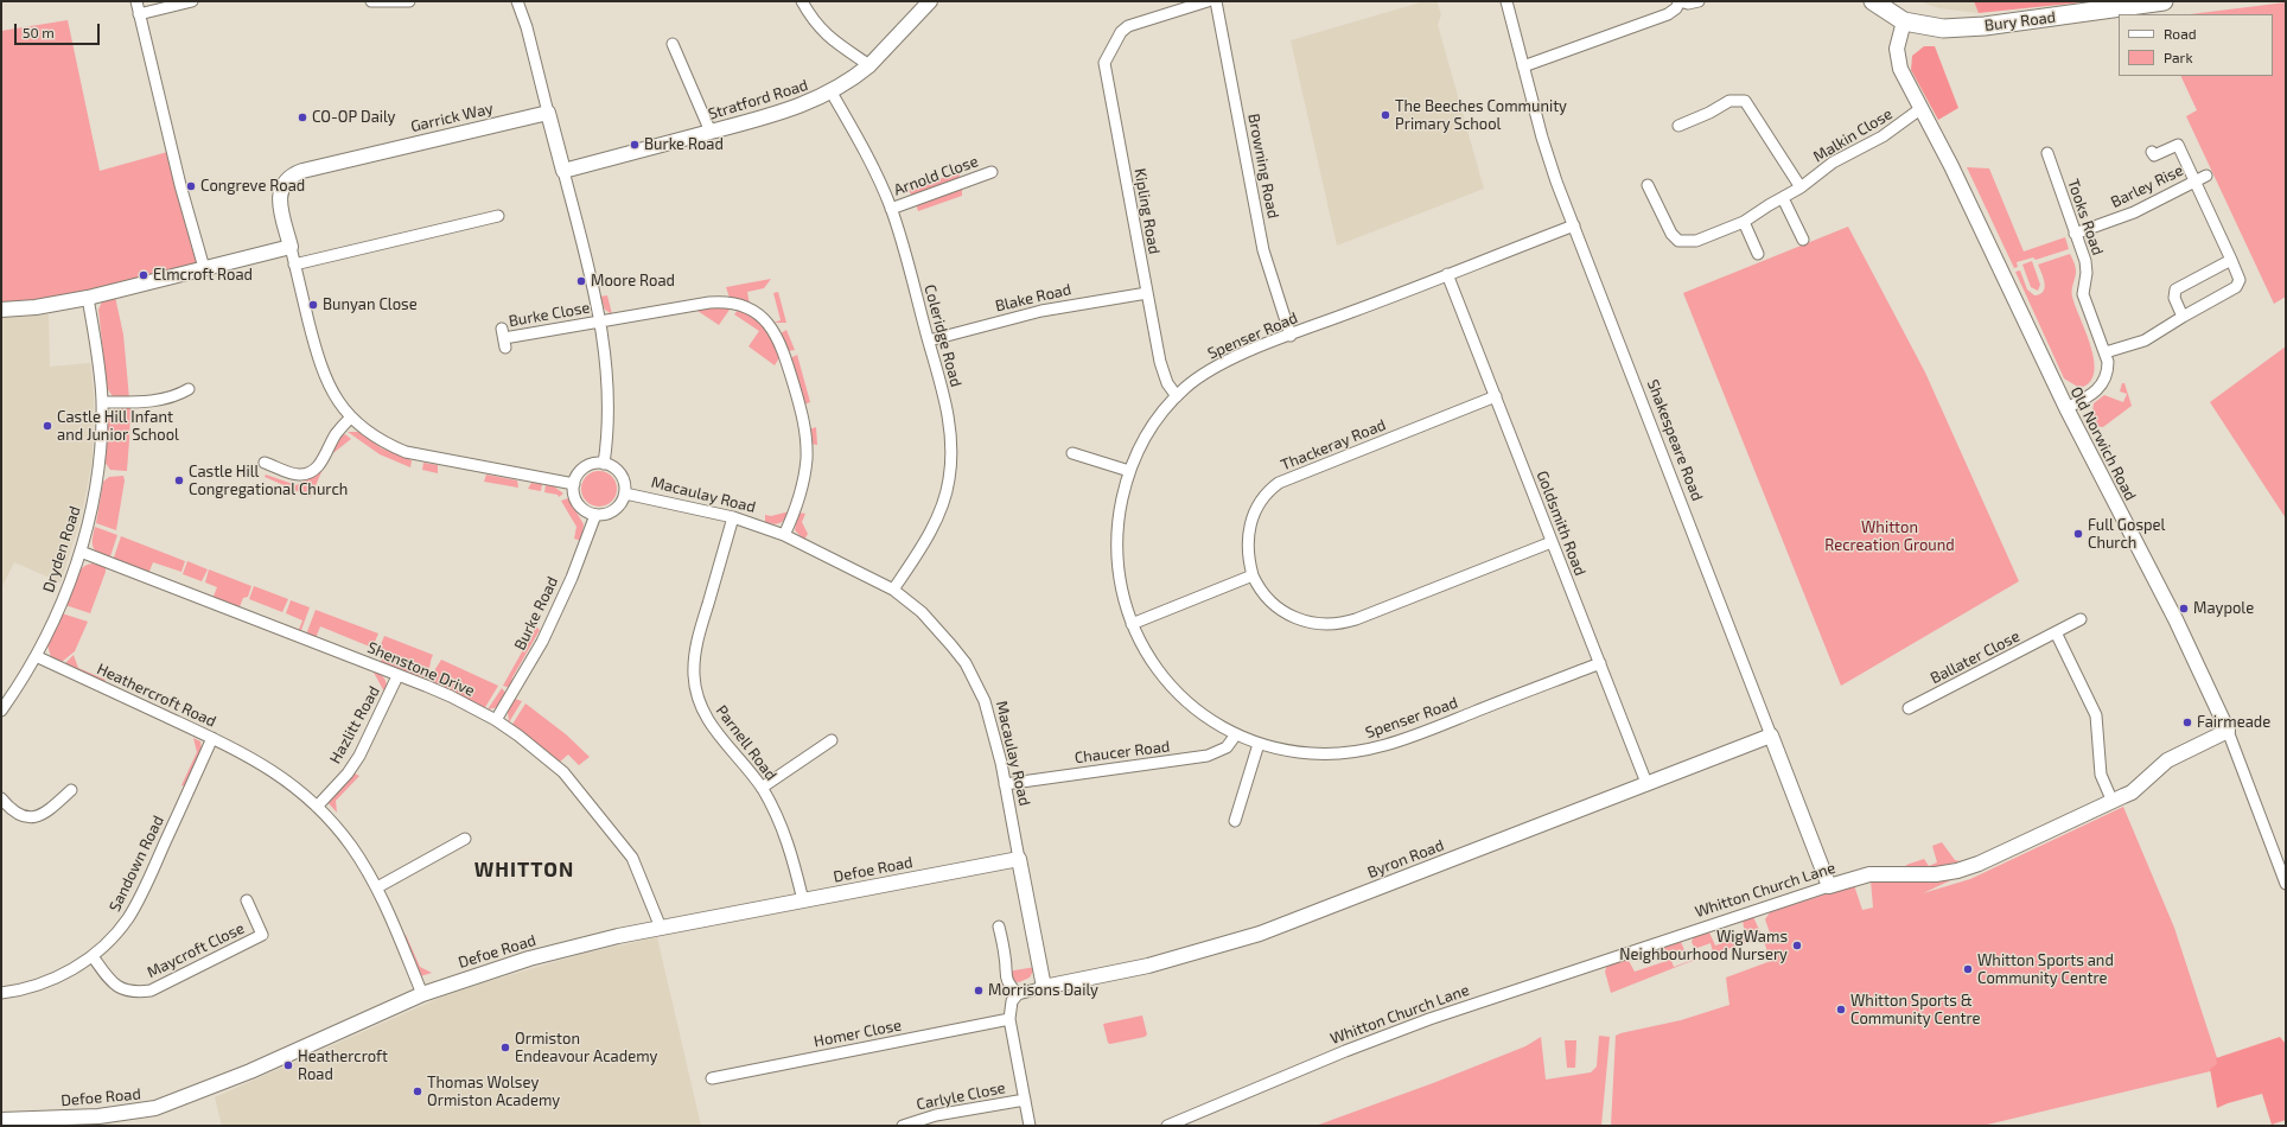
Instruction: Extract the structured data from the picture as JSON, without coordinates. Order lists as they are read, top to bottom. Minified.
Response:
{"streets":{"main road":["Bury Road"],"street":["Stratford Road","Garrick Way","Malkin Close","Browning Road","Arnold Close","Barley Rise","Kipling Road","Tooks Road","Blake Road","Burke Close","Coleridge Road","Spenser Road","Shakespeare Road","Old Norwich Road","Thackeray Road","Macaulay Road","Goldsmith Road","Dryden Road","Burke Road","Ballater Close","Shenstone Drive","Heathercroft Road","Hazlitt Road","Parnell Road","Chaucer Road","Byron Road","Sandown Road","Defoe Road","Whitton Church Lane","Maycroft Close","Homer Close","Carlyle Close"]},"crossings":[["Bury Road","Old Norwich Road"],["Stratford Road","Coleridge Road"],["Malkin Close","Old Norwich Road"],["Browning Road","Spenser Road"],["Arnold Close","Coleridge Road"],["Barley Rise","Tooks Road"],["Kipling Road","Blake Road"],["Kipling Road","Spenser Road"],["Tooks Road","Old Norwich Road"],["Blake Road","Coleridge Road"],["Coleridge Road","Macaulay Road"],["Spenser Road","Shakespeare Road"],["Spenser Road","Goldsmith Road"],["Spenser Road","Chaucer Road"],["Shakespeare Road","Byron Road"],["Shakespeare Road","Whitton Church Lane"],["Old Norwich Road","Whitton Church Lane"],["Thackeray Road","Goldsmith Road"],["Macaulay Road","Burke Road"],["Macaulay Road","Parnell Road"],["Macaulay Road","Chaucer Road"],["Macaulay Road","Byron Road"],["Macaulay Road","Defoe Road"],["Goldsmith Road","Byron Road"],["Dryden Road","Shenstone Drive"],["Dryden Road","Heathercroft Road"],["Burke Road","Shenstone Drive"],["Shenstone Drive","Hazlitt Road"],["Shenstone Drive","Defoe Road"],["Heathercroft Road","Hazlitt Road"],["Heathercroft Road","Sandown Road"],["Heathercroft Road","Defoe Road"],["Parnell Road","Defoe Road"],["Sandown Road","Maycroft Close"]],"districts":["WHITTON"],"parks":["Whitton Recreation Ground"],"places":["The Beeches Community Primary School","CO-OP Daily","Burke Road","Congreve Road","Elmcroft Road","Moore Road","Bunyan Close","Castle Hill Infant and Junior School","Castle Hill Congregational Church","Full Gospel Church","Maypole","Fairmeade","WigWams Neighbourhood Nursery","Whitton Sports and Community Centre","Morrisons Daily","Whitton Sports & Community Centre","Ormiston Endeavour Academy","Heathercroft Road","Thomas Wolsey Ormiston Academy"],"legend":["Road","Park"],"scale_bar":"50 m"}
